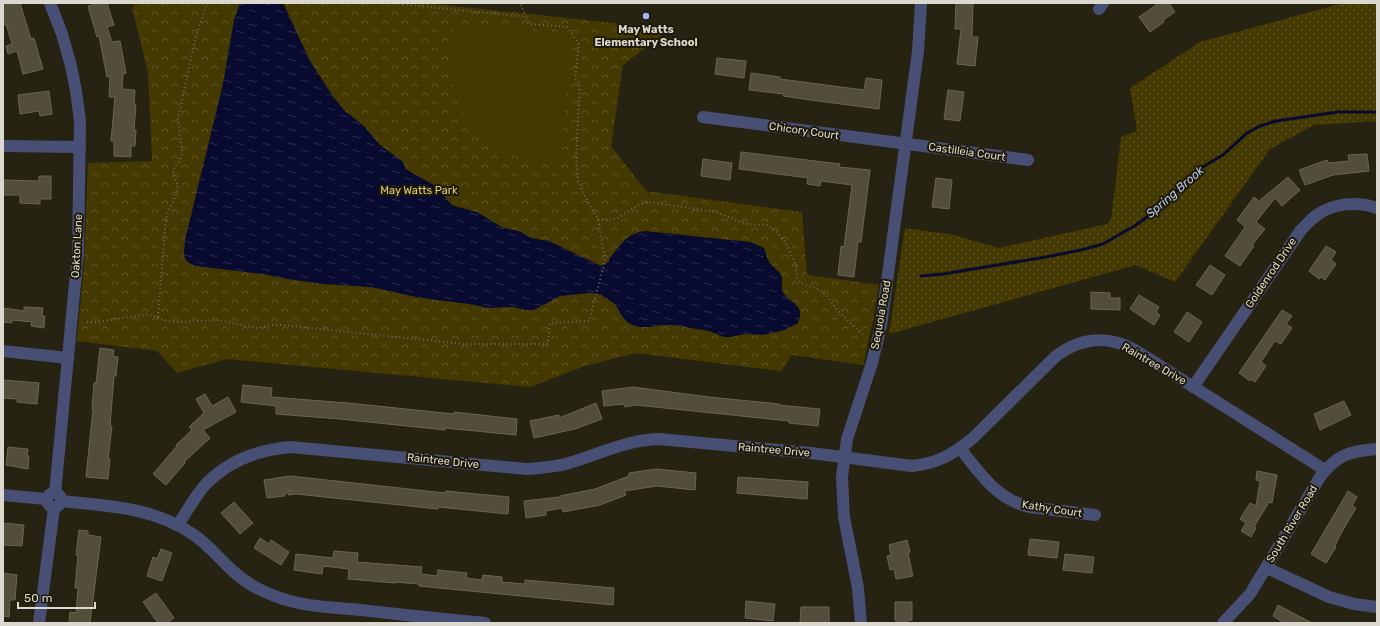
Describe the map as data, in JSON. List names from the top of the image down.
{
  "streets": {
    "street": [
      "Chicory Court",
      "Castilleia Court",
      "Oakton Lane",
      "Goldenrod Drive",
      "Sequoia Road",
      "Raintree Drive",
      "Kathy Court",
      "South River Road"
    ]
  },
  "crossings": [
    ["Chicory Court", "Castilleia Court"],
    ["Chicory Court", "Sequoia Road"],
    ["Castilleia Court", "Sequoia Road"],
    ["Goldenrod Drive", "Raintree Drive"],
    ["Sequoia Road", "Raintree Drive"],
    ["Raintree Drive", "Kathy Court"],
    ["Raintree Drive", "South River Road"]
  ],
  "water": ["Spring Brook"],
  "parks": ["May Watts Park"],
  "places": ["May Watts Elementary School"],
  "scale_bar": "50 m"
}
